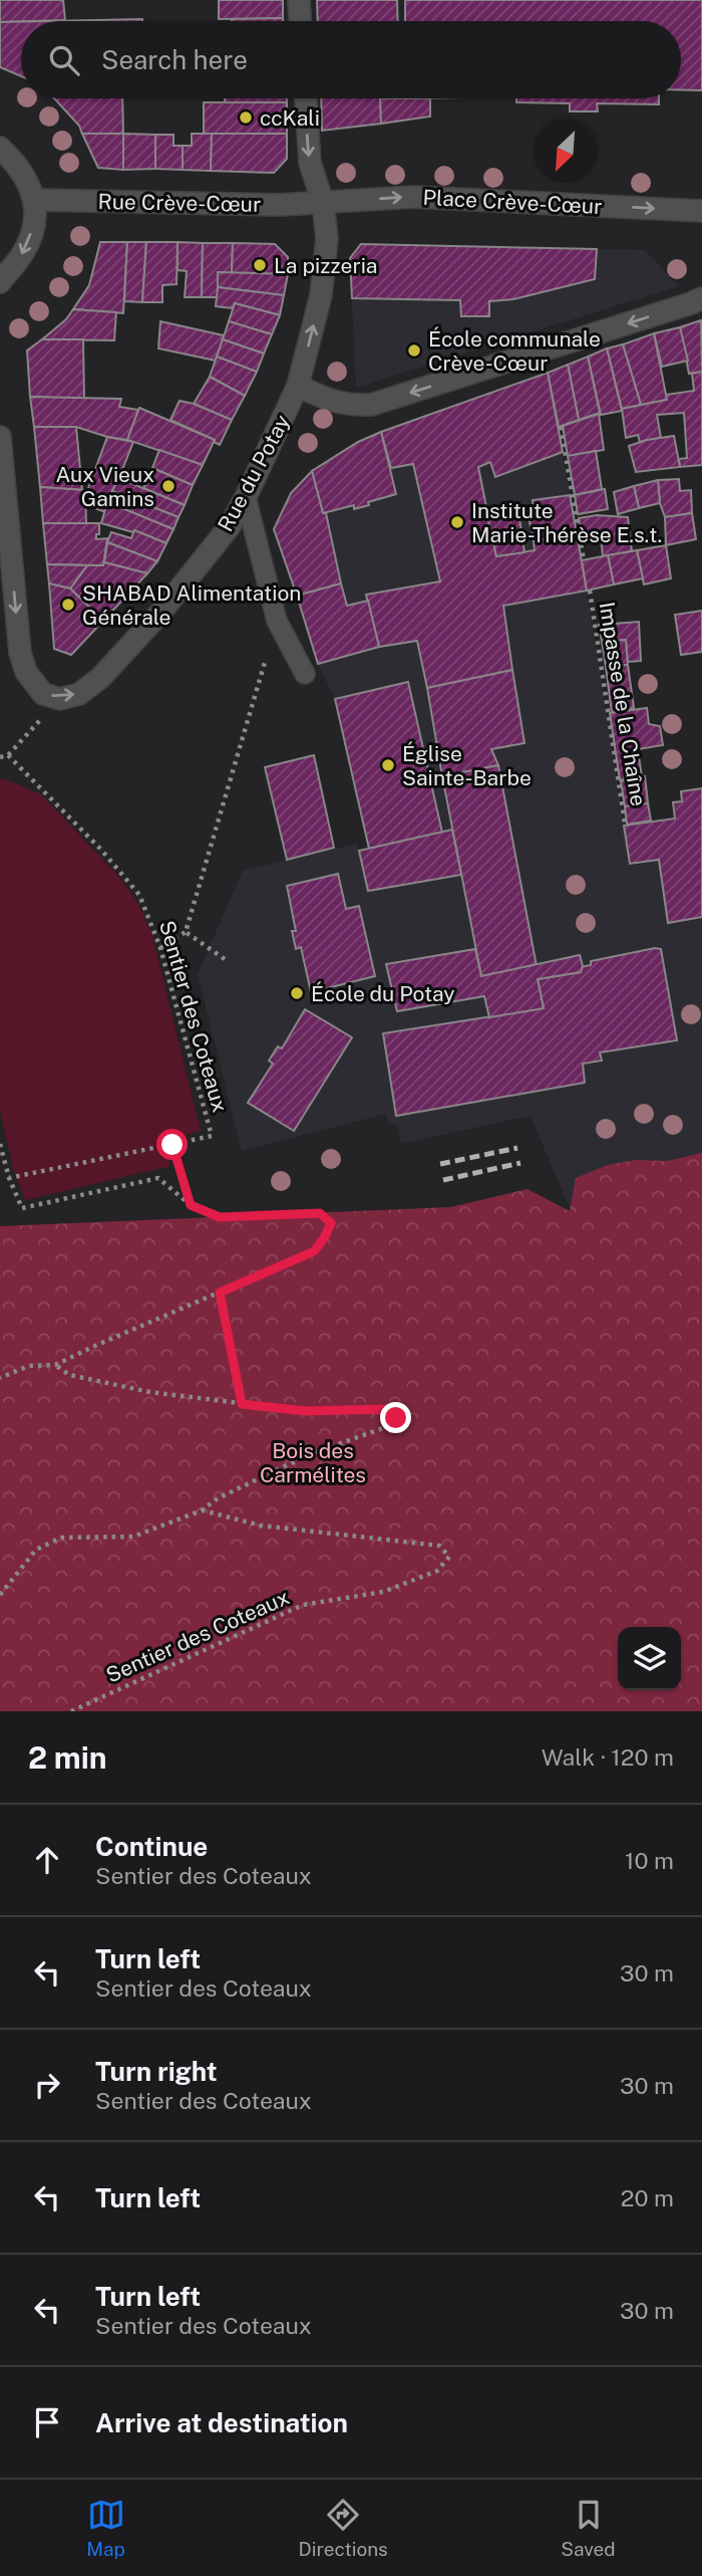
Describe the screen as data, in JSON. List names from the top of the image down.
{
  "streets": {
    "street": ["Place Crève-Cœur", "Rue Crève-Cœur", "Rue du Potay"],
    "path": ["Impasse de la Chaîne", "Sentier des Coteaux"]
  },
  "crossings": [
    ["Place Crève-Cœur", "Rue Crève-Cœur"],
    ["Place Crève-Cœur", "Rue du Potay"],
    ["Rue Crève-Cœur", "Rue du Potay"]
  ],
  "parks": ["Bois des Carmélites"],
  "places": [
    "ccKali",
    "La pizzeria",
    "École communale Crève-Cœur",
    "Aux Vieux Gamins",
    "Institute Marie-Thérèse E.s.t.",
    "SHABAD Alimentation Générale",
    "Église Sainte-Barbe",
    "École du Potay"
  ],
  "north": "bottom left",
  "page": {
    "search": "Search here",
    "heading": ["2 min", "Walk · 120 m"],
    "list": [
      ["Continue", "Sentier des Coteaux", "10 m"],
      ["Turn left", "Sentier des Coteaux", "30 m"],
      ["Turn right", "Sentier des Coteaux", "30 m"],
      ["Turn left", "20 m"],
      ["Turn left", "Sentier des Coteaux", "30 m"],
      "Arrive at destination"
    ],
    "nav": ["Map", "Directions", "Saved"]
  }
}
